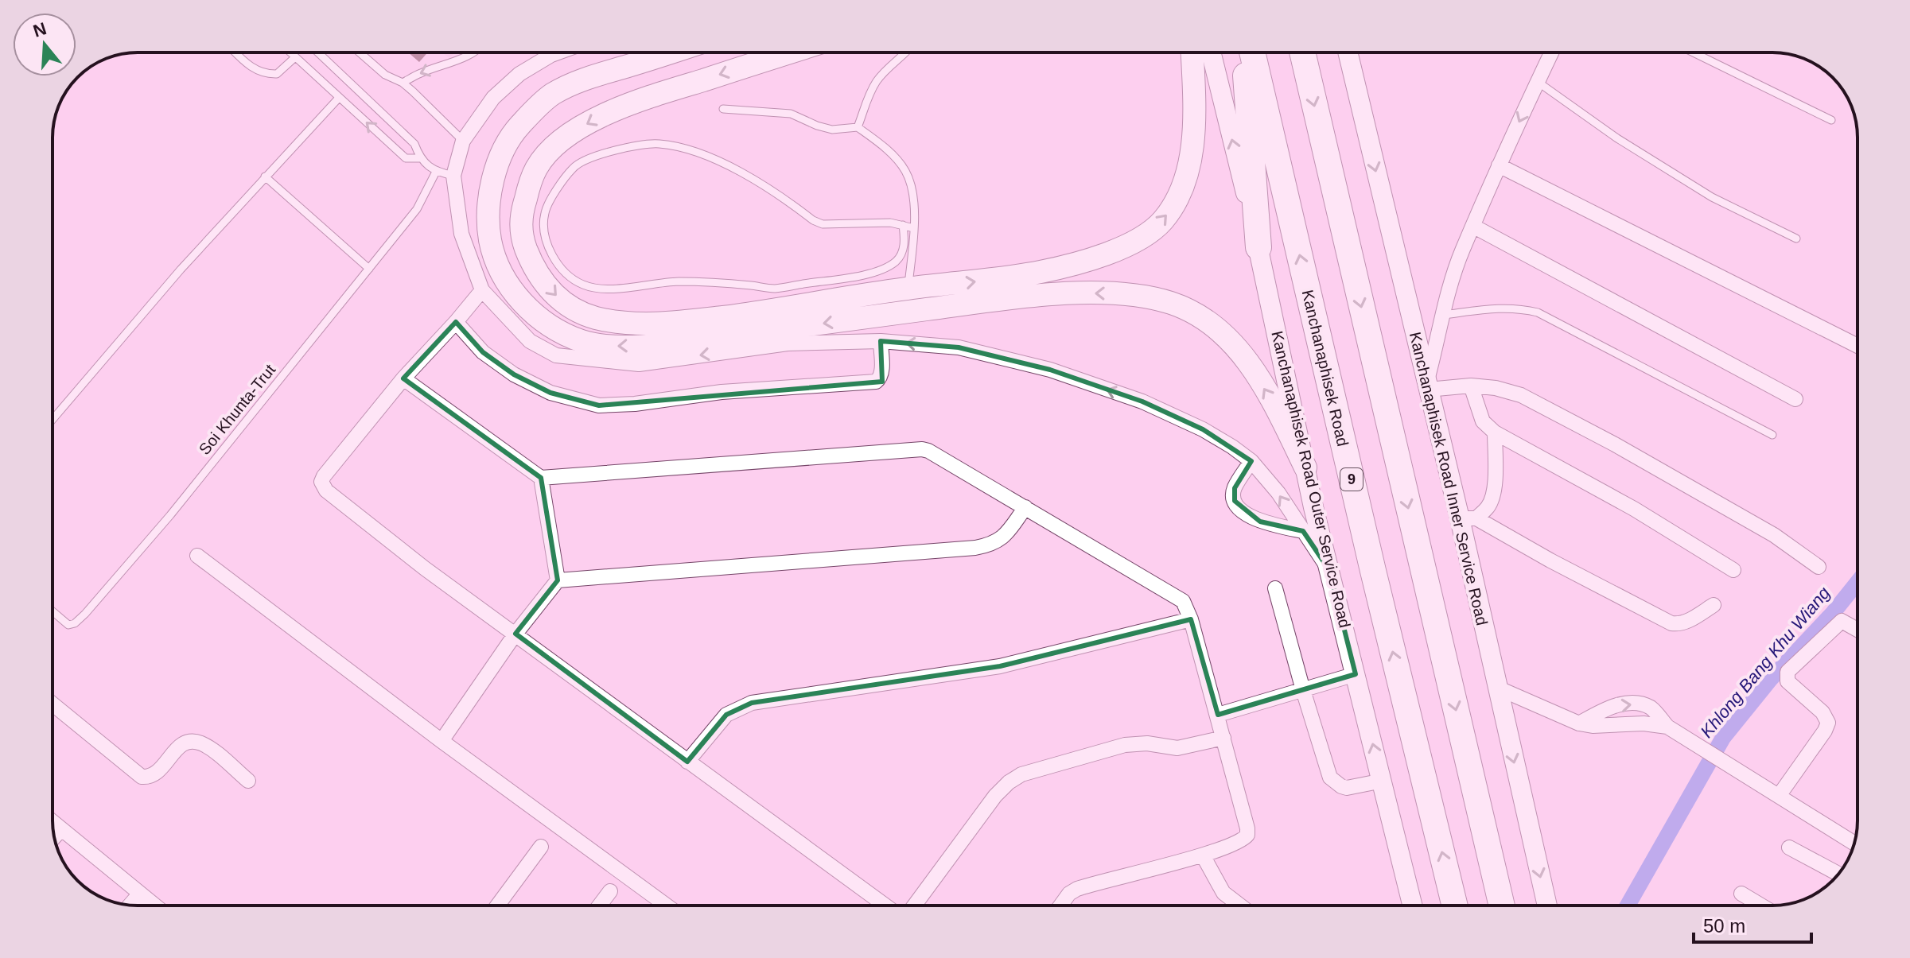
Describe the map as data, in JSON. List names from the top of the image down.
{
  "streets": {
    "highway": ["Kanchanaphisek Road", "9"],
    "main road": ["Kanchanaphisek Road Inner Service Road", "Kanchanaphisek Road Outer Service Road"],
    "lane": ["Soi Khunta-Trut"]
  },
  "one_way": ["Kanchanaphisek Road Inner Service Road", "Kanchanaphisek Road Outer Service Road"],
  "water": ["Khlong Bang Khu Wiang"],
  "scale_bar": "50 m",
  "north": "top"
}
